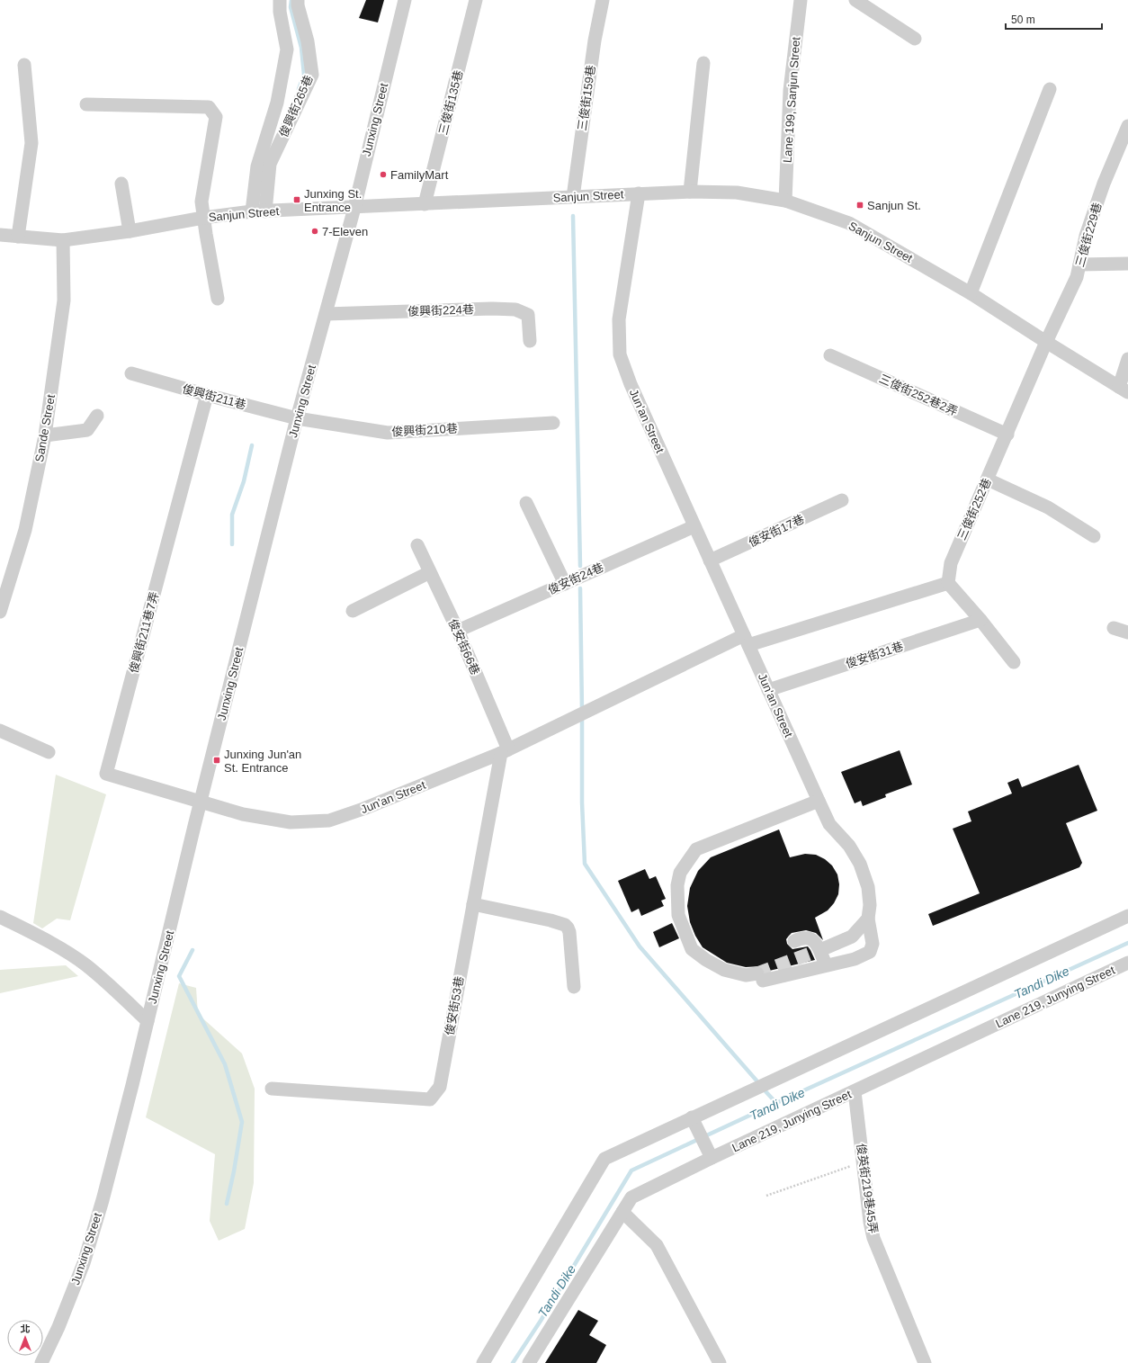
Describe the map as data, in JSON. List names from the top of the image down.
{
  "streets": {
    "street": [
      "三俊街159巷",
      "Lane 199, Sanjun Street",
      "三俊街135巷",
      "俊興街265巷",
      "Junxing Street",
      "Sanjun Street",
      "三俊街229巷",
      "俊興街224巷",
      "三俊街252巷2弄",
      "俊興街211巷",
      "Jun'an Street",
      "Sande Street",
      "俊興街210巷",
      "三俊街252巷",
      "俊安街17巷",
      "俊安街24巷",
      "俊興街211巷7弄",
      "俊安街66巷",
      "俊安街31巷",
      "Lane 219, Junying Street",
      "俊安街53巷",
      "俊英街219巷45弄"
    ]
  },
  "crossings": [
    ["三俊街159巷", "Sanjun Street"],
    ["Lane 199, Sanjun Street", "Sanjun Street"],
    ["三俊街135巷", "Sanjun Street"],
    ["俊興街265巷", "Sanjun Street"],
    ["Junxing Street", "Sanjun Street"],
    ["Junxing Street", "俊興街224巷"],
    ["Junxing Street", "俊興街211巷"],
    ["Junxing Street", "Jun'an Street"],
    ["Junxing Street", "俊興街210巷"],
    ["Junxing Street", "俊興街211巷7弄"],
    ["Sanjun Street", "三俊街229巷"],
    ["Sanjun Street", "Jun'an Street"],
    ["Sanjun Street", "Sande Street"],
    ["Sanjun Street", "三俊街252巷"],
    ["三俊街229巷", "三俊街252巷"],
    ["三俊街252巷2弄", "三俊街252巷"],
    ["俊興街211巷", "俊興街210巷"],
    ["俊興街211巷", "俊興街211巷7弄"],
    ["Jun'an Street", "俊安街17巷"],
    ["Jun'an Street", "俊安街24巷"],
    ["Jun'an Street", "俊興街211巷7弄"],
    ["Jun'an Street", "俊安街66巷"],
    ["Jun'an Street", "俊安街31巷"],
    ["Jun'an Street", "俊安街53巷"],
    ["俊安街24巷", "俊安街66巷"],
    ["俊安街66巷", "俊安街53巷"],
    ["Lane 219, Junying Street", "俊英街219巷45弄"]
  ],
  "water": ["Tandi Dike"],
  "places": {
    "other": ["FamilyMart", "7-Eleven"],
    "transit": ["Junxing St. Entrance", "Sanjun St.", "Junxing Jun'an St. Entrance"]
  },
  "scale_bar": "50 m",
  "north": "top"
}
